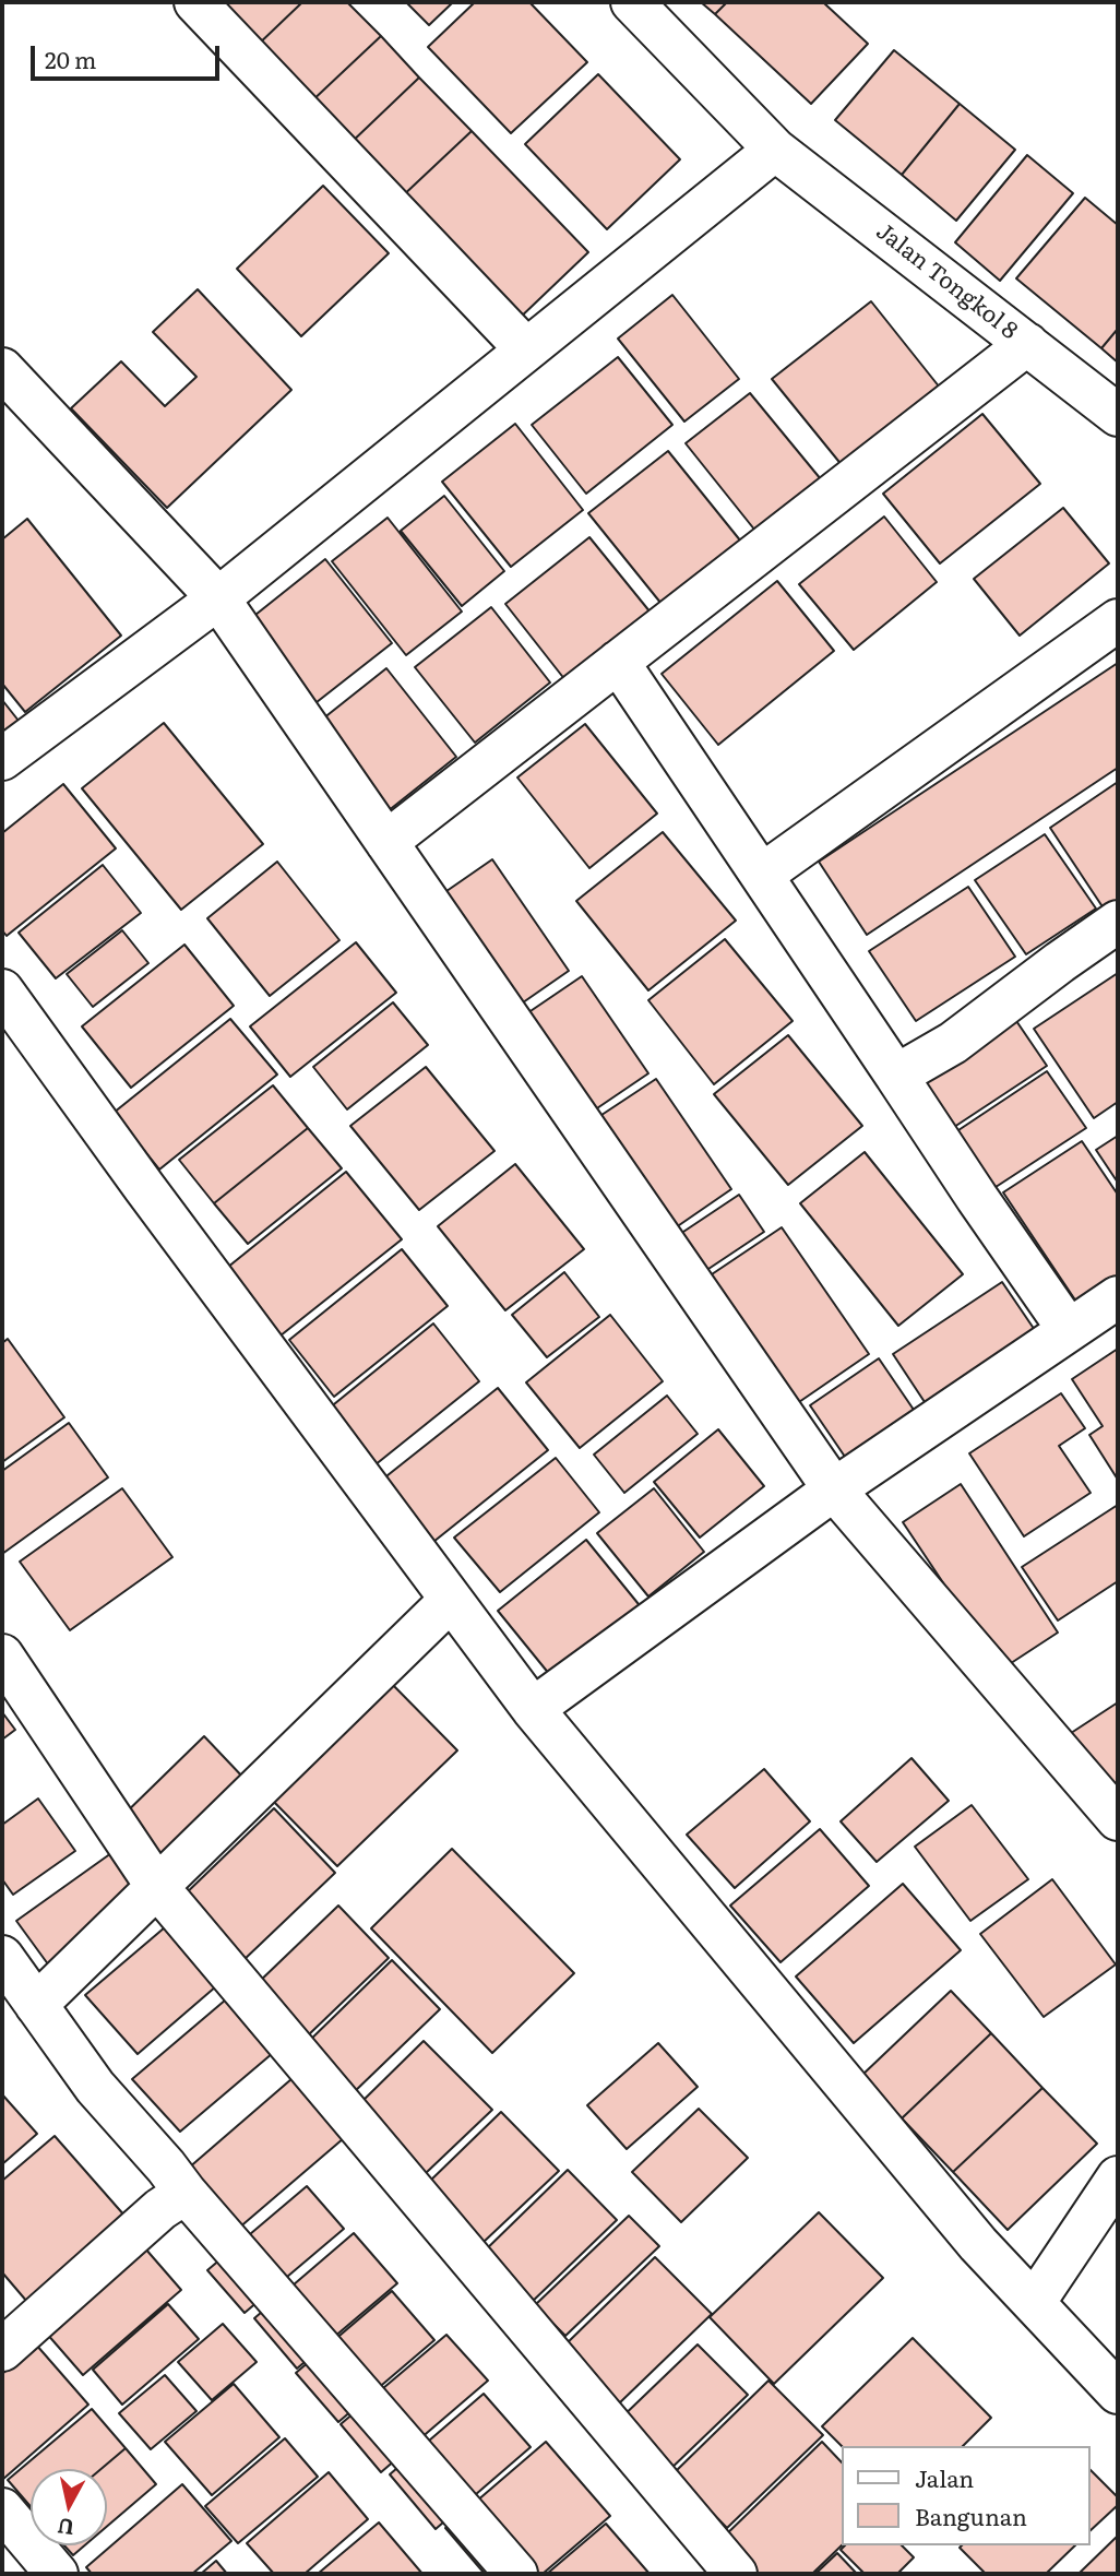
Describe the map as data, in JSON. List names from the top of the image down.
{
  "streets": {
    "street": ["Jalan Tongkol 8"]
  },
  "legend": ["Jalan", "Bangunan"],
  "scale_bar": "20 m",
  "north": "bottom"
}
